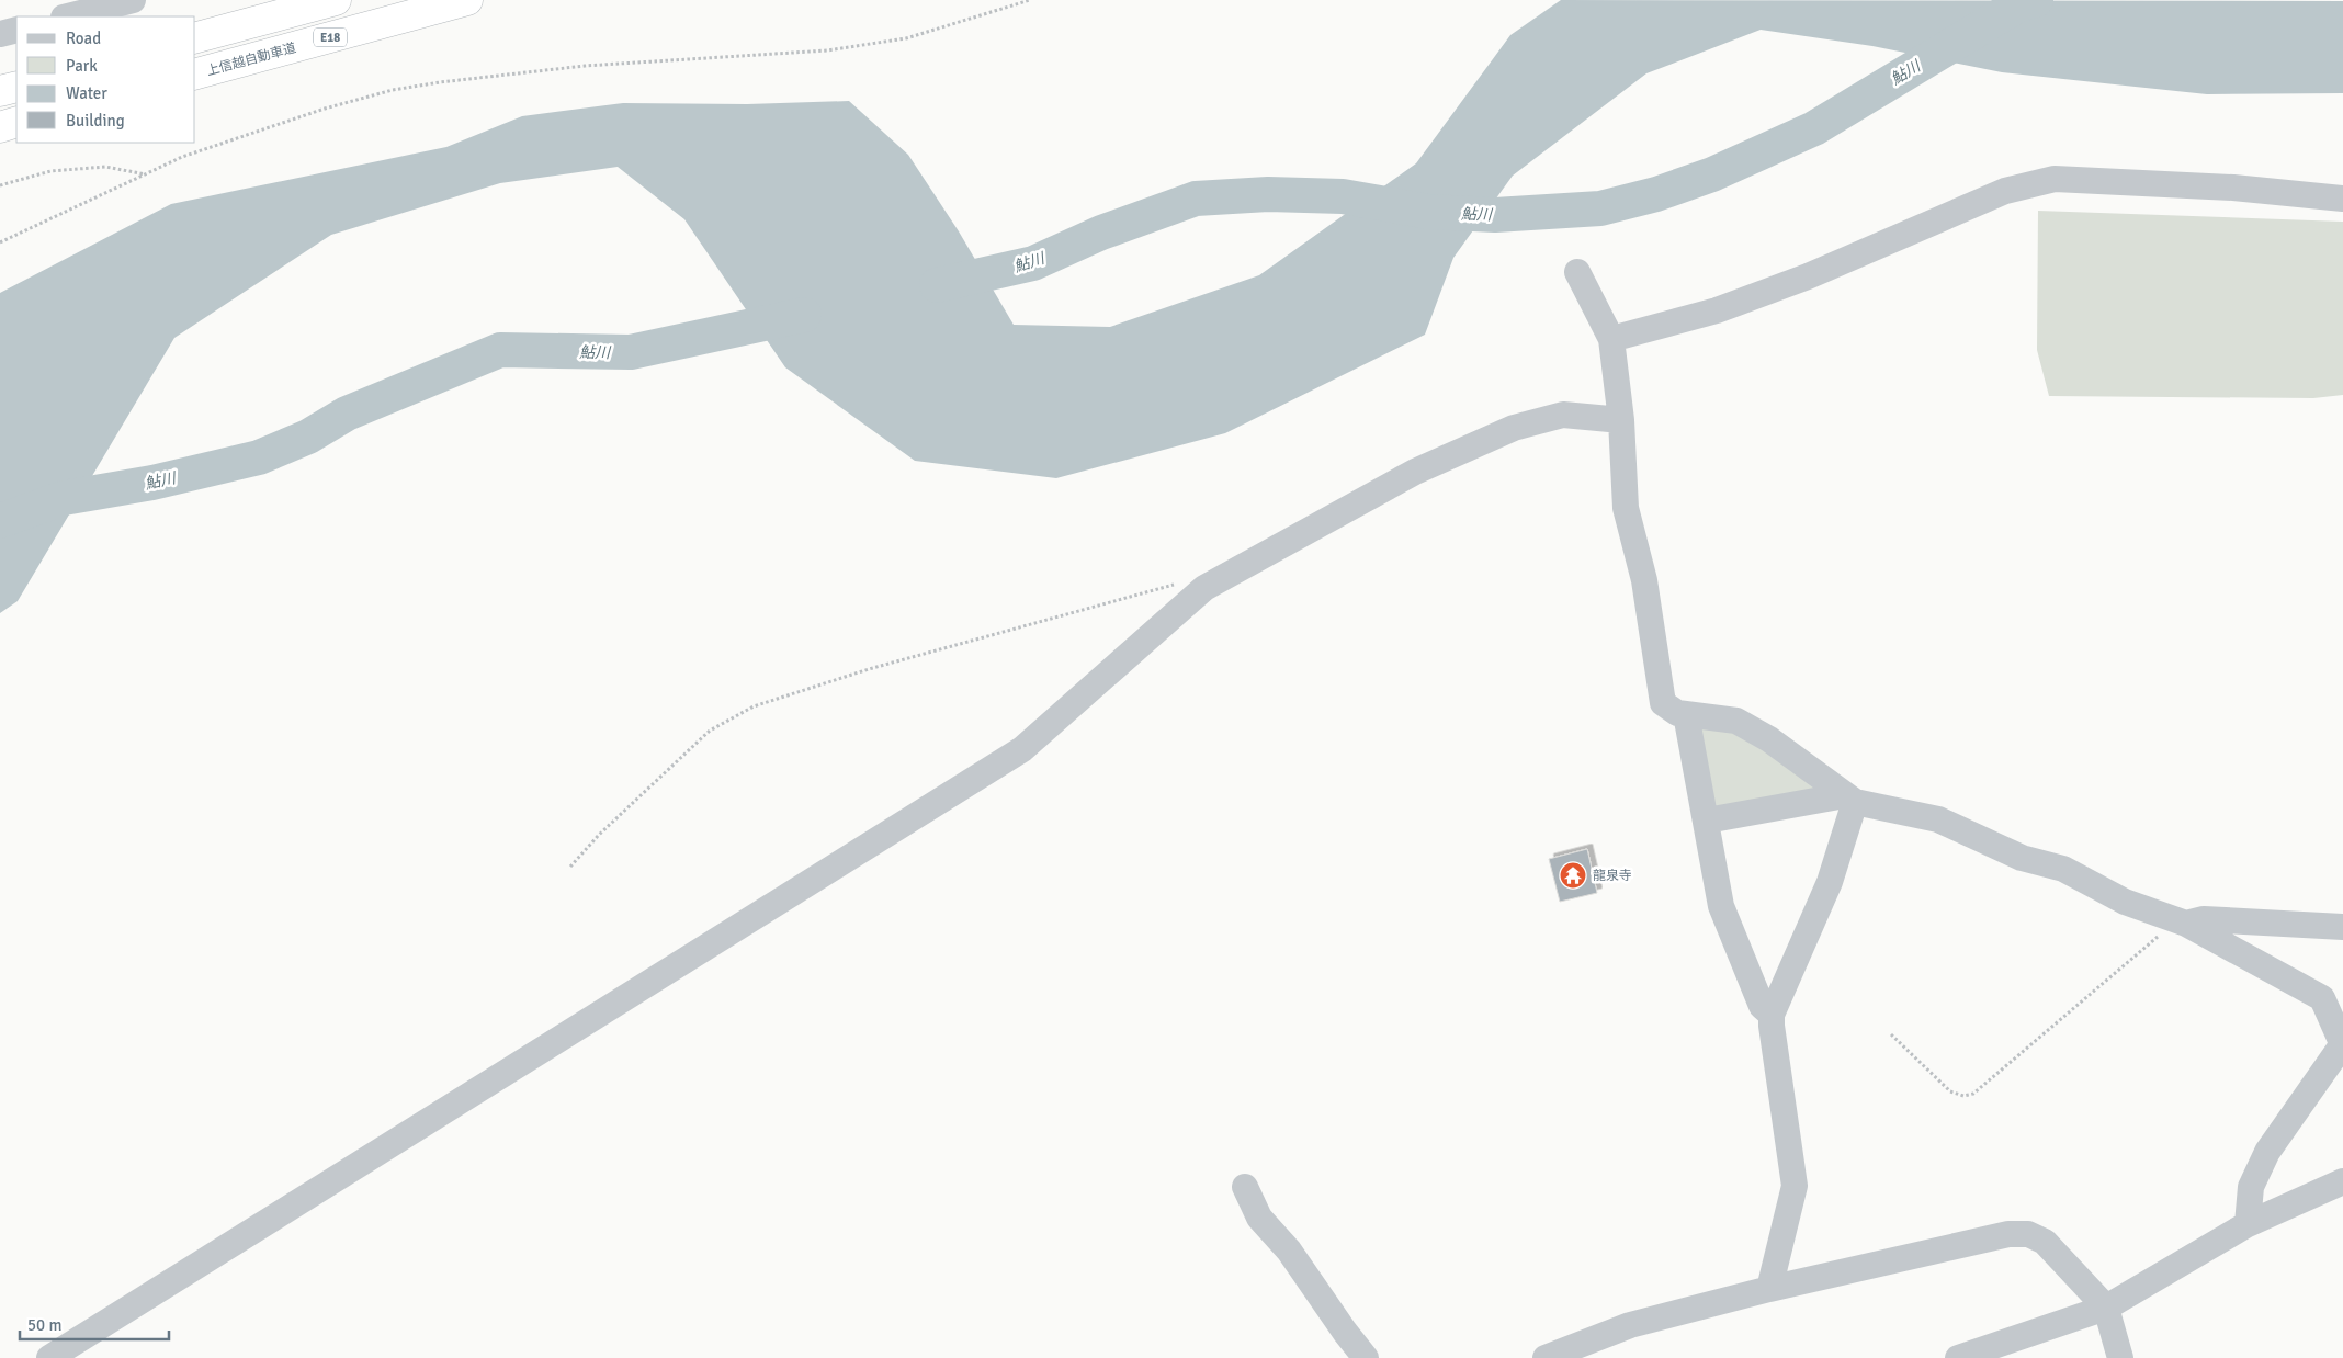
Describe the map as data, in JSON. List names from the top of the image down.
{
  "streets": {
    "highway": ["E18", "上信越自動車道"]
  },
  "water": ["鮎川"],
  "places": {
    "temple": ["龍泉寺"]
  },
  "legend": [
    "Road",
    "Park",
    "Water",
    "Building"
  ],
  "scale_bar": "50 m"
}
